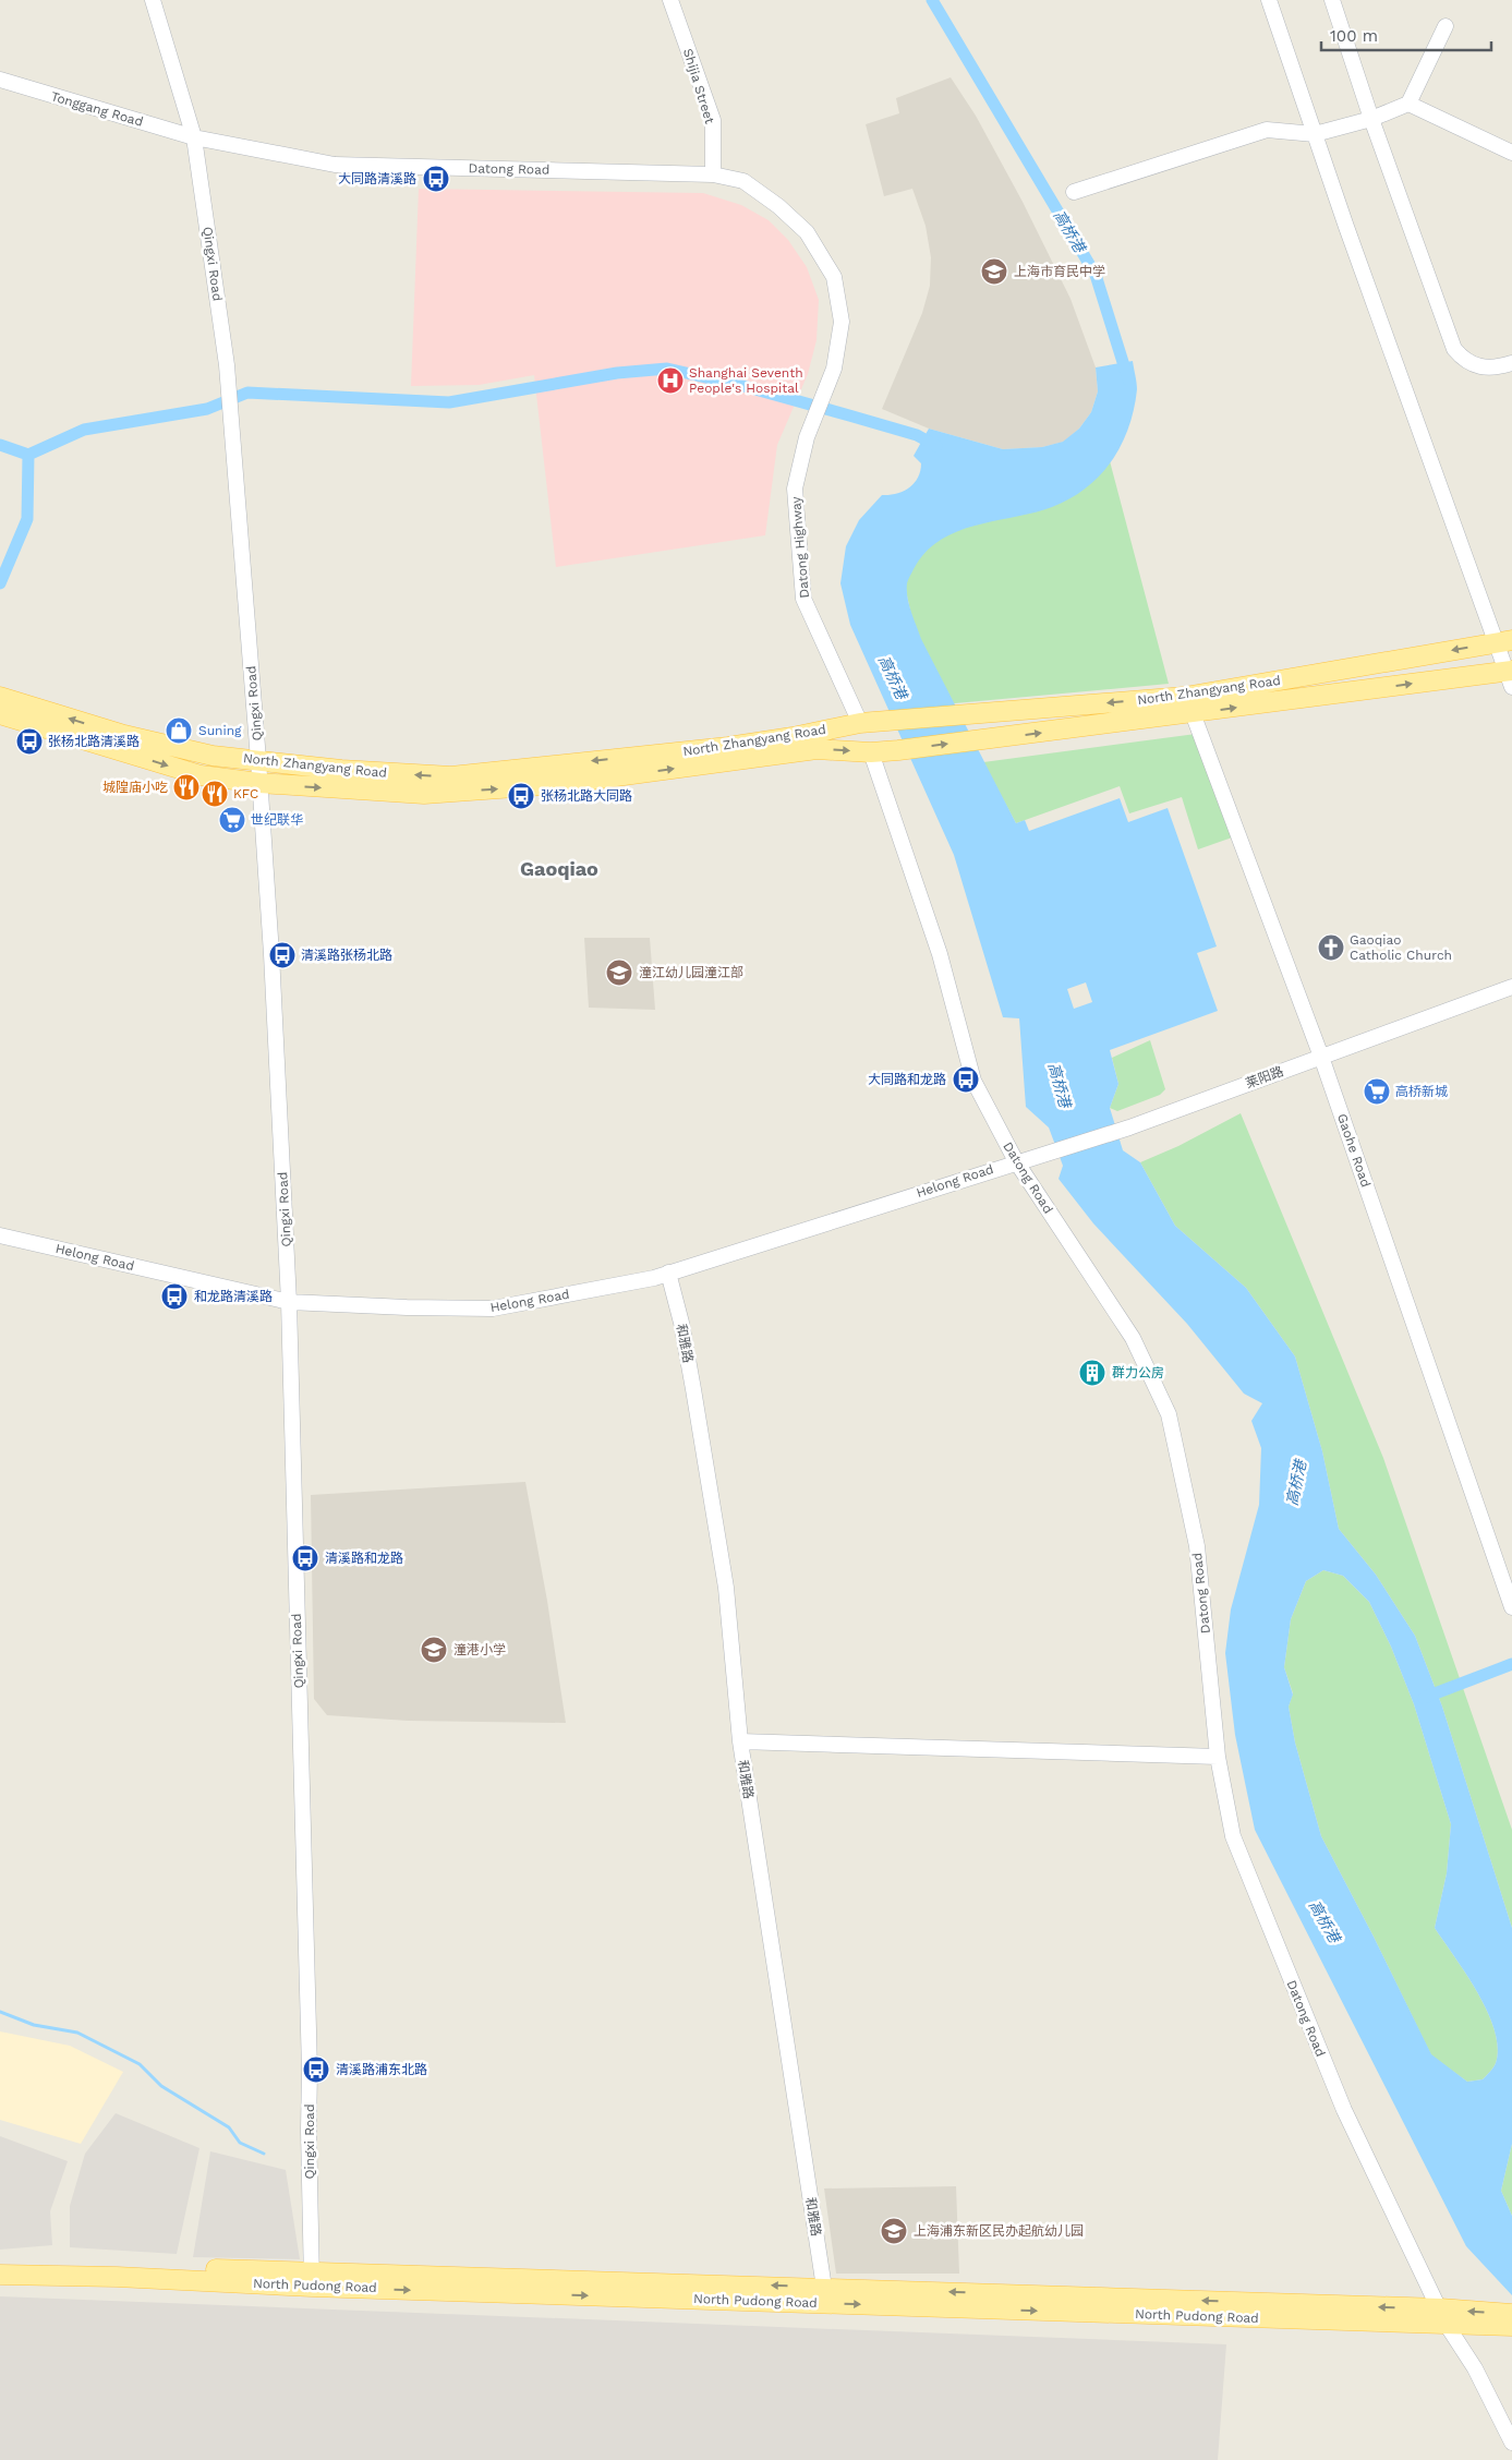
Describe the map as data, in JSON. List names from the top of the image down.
{
  "streets": {
    "main road": ["Datong Highway", "North Zhangyang Road", "North Pudong Road"],
    "street": [
      "Shijia Street",
      "Tonggang Road",
      "Datong Road",
      "Qingxi Road",
      "莱阳路",
      "Gaohe Road",
      "Helong Road",
      "和雅路"
    ]
  },
  "crossings": [
    ["Shijia Street", "Datong Road"],
    ["Tonggang Road", "Datong Road"],
    ["Tonggang Road", "Qingxi Road"],
    ["Datong Road", "Qingxi Road"],
    ["Datong Road", "Datong Highway"],
    ["Datong Road", "North Zhangyang Road"],
    ["Datong Road", "莱阳路"],
    ["Datong Road", "Helong Road"],
    ["Datong Road", "North Pudong Road"],
    ["Qingxi Road", "North Zhangyang Road"],
    ["Qingxi Road", "Helong Road"],
    ["Qingxi Road", "North Pudong Road"],
    ["Datong Highway", "North Zhangyang Road"],
    ["North Zhangyang Road", "Gaohe Road"],
    ["莱阳路", "Gaohe Road"],
    ["莱阳路", "Helong Road"],
    ["Helong Road", "和雅路"],
    ["和雅路", "North Pudong Road"]
  ],
  "districts": ["Gaoqiao"],
  "water": ["高桥港"],
  "places": {
    "bus stop": [
      "大同路清溪路",
      "张杨北路清溪路",
      "张杨北路大同路",
      "清溪路张杨北路",
      "大同路和龙路",
      "和龙路清溪路",
      "清溪路和龙路",
      "清溪路浦东北路"
    ],
    "school or university": [
      "上海市育民中学",
      "潼江幼儿园潼江部",
      "潼港小学",
      "上海浦东新区民办起航幼儿园"
    ],
    "hospital": ["Shanghai Seventh People's Hospital"],
    "shop": ["Suning"],
    "restaurant": ["城隍庙小吃", "KFC"],
    "supermarket": ["世纪联华", "高桥新城"],
    "church": ["Gaoqiao Catholic Church"],
    "building": ["群力公房"]
  },
  "scale_bar": "100 m"
}
